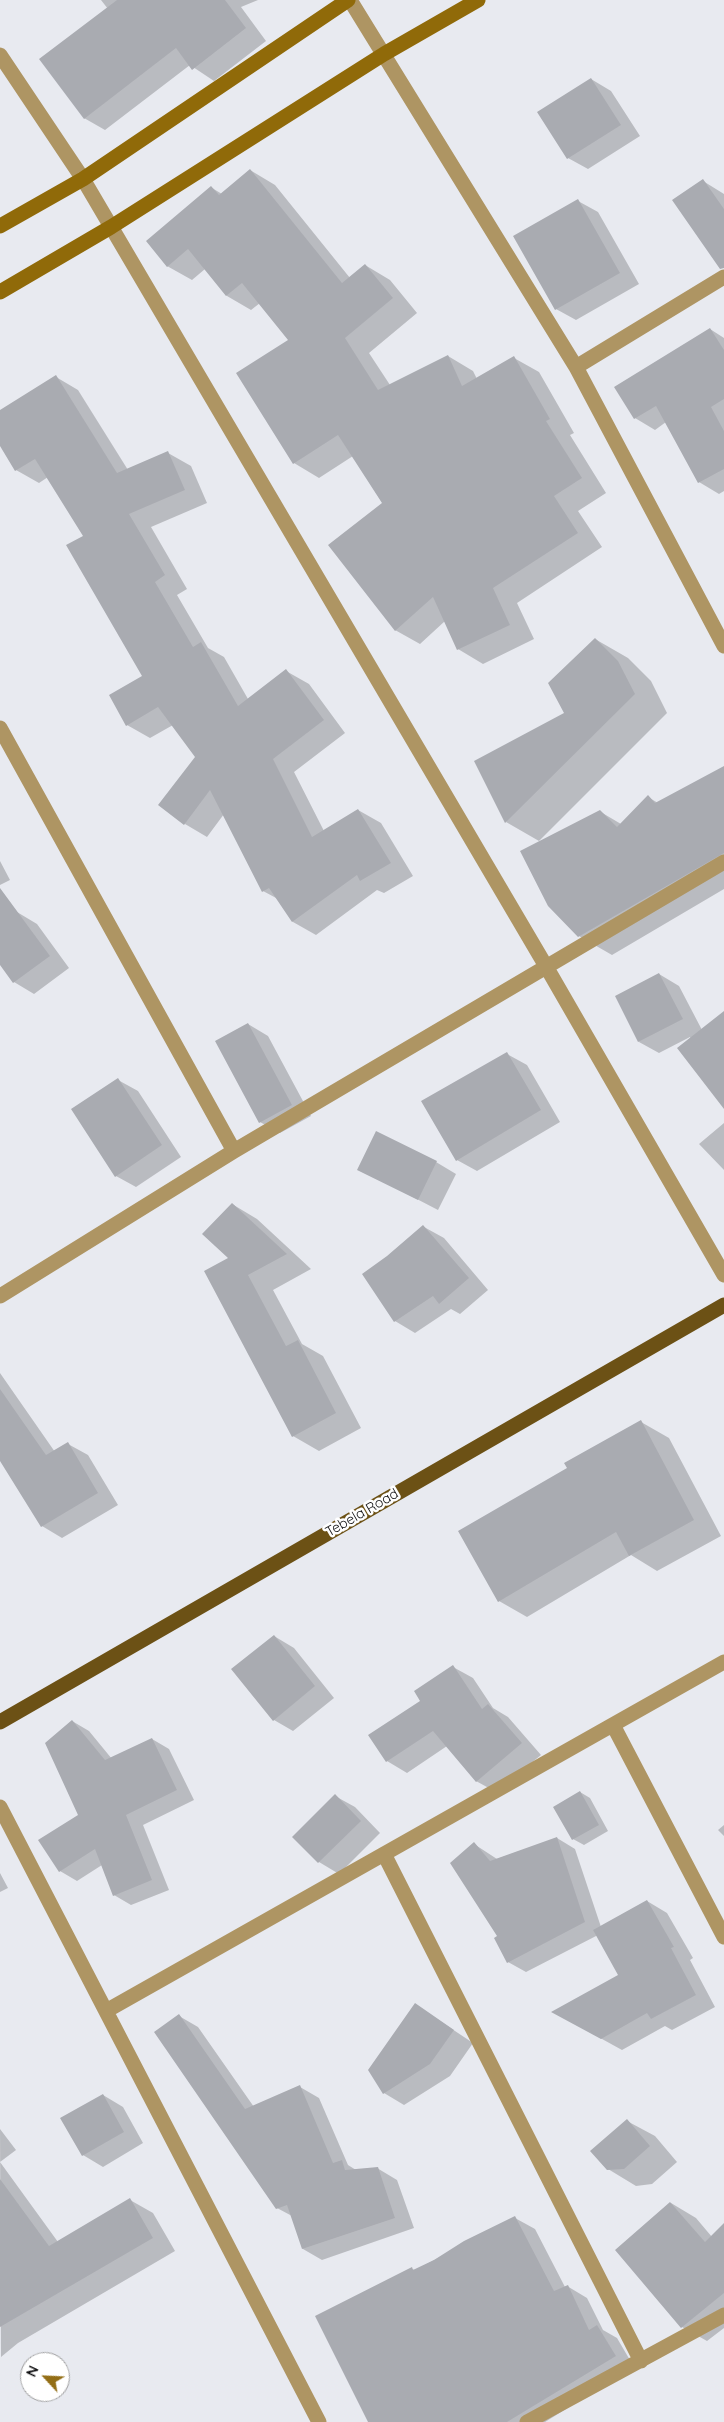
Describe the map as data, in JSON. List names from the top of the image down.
{
  "streets": {
    "main road": ["Tebela Road"]
  },
  "north": "top left"
}
